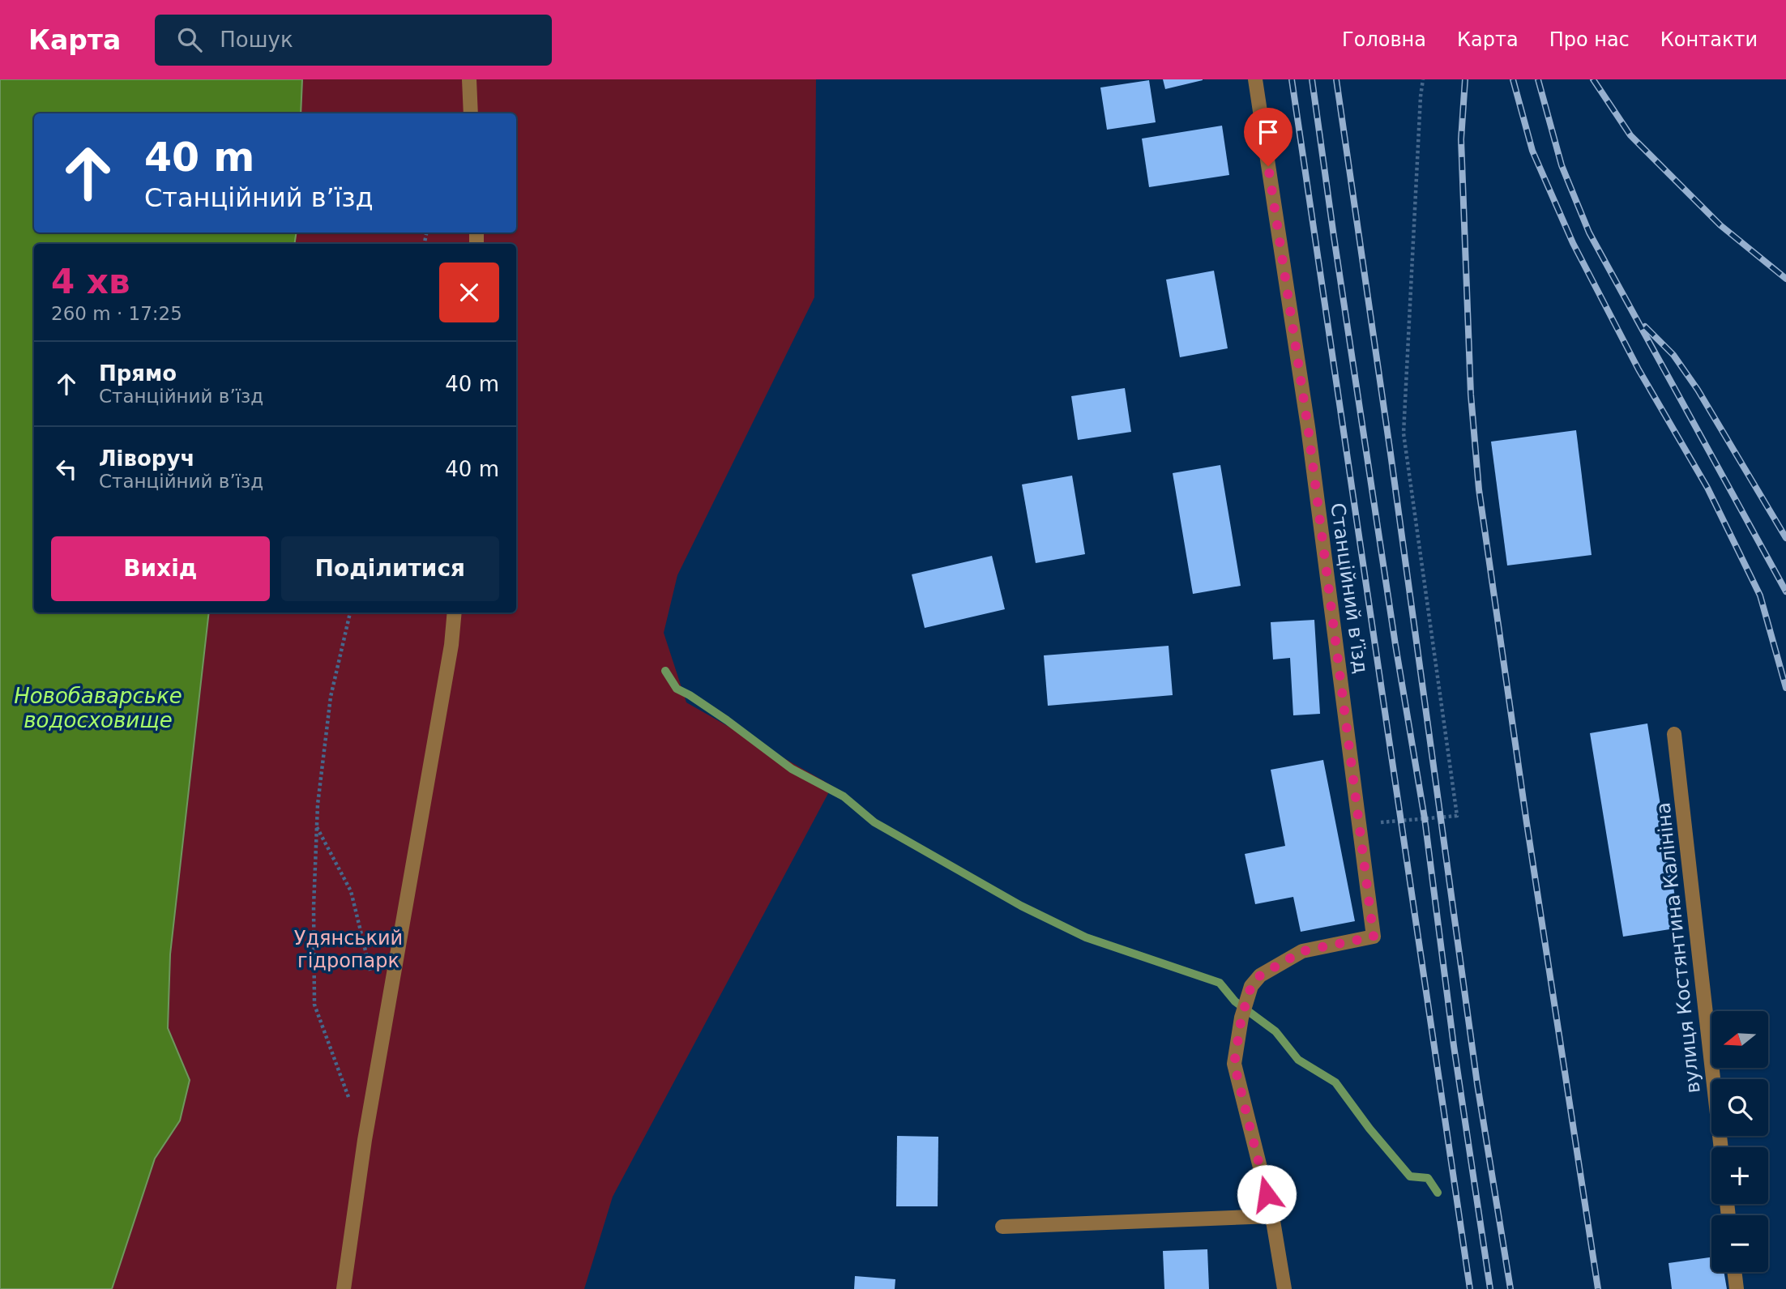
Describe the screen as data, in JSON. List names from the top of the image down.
{
  "streets": {
    "street": ["Станційний в’їзд", "вулиця Костянтина Калініна"]
  },
  "water": ["Новобаварське водосховище"],
  "parks": ["Удянський гідропарк"],
  "north": "left",
  "page": {
    "header": "Карта",
    "search": "Пошук",
    "nav": [
      "Головна",
      "Карта",
      "Про нас",
      "Контакти"
    ],
    "turn": ["40 m", "Станційний в’їзд"],
    "heading": ["4 хв", "260 m · 17:25"],
    "list": [
      {
        "name": "Прямо",
        "note": "Станційний в’їзд",
        "value": "40 m"
      },
      {
        "name": "Ліворуч",
        "note": "Станційний в’їзд",
        "value": "40 m"
      }
    ],
    "buttons": ["Вихід", "Поділитися"],
    "map_buttons": ["+", "−"]
  }
}
